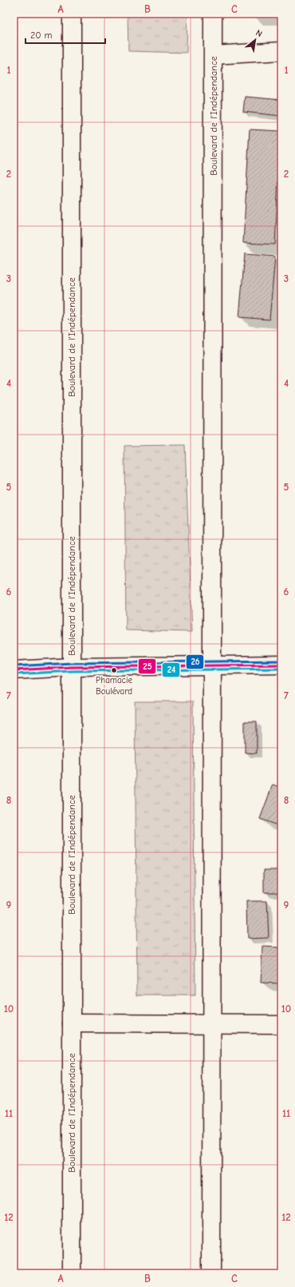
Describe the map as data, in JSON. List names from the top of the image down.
{
  "streets": {
    "main road": ["Boulevard de l'Indépendance"]
  },
  "places": ["Phamacie Boulévard"],
  "lines": ["transit line 26", "transit line 25", "transit line 24"],
  "scale_bar": "20 m",
  "north": "top right",
  "grid": {
    "columns": ["A", "B", "C"],
    "rows": [
      "1",
      "2",
      "3",
      "4",
      "5",
      "6",
      "7",
      "8",
      "9",
      "10",
      "11",
      "12"
    ]
  }
}
